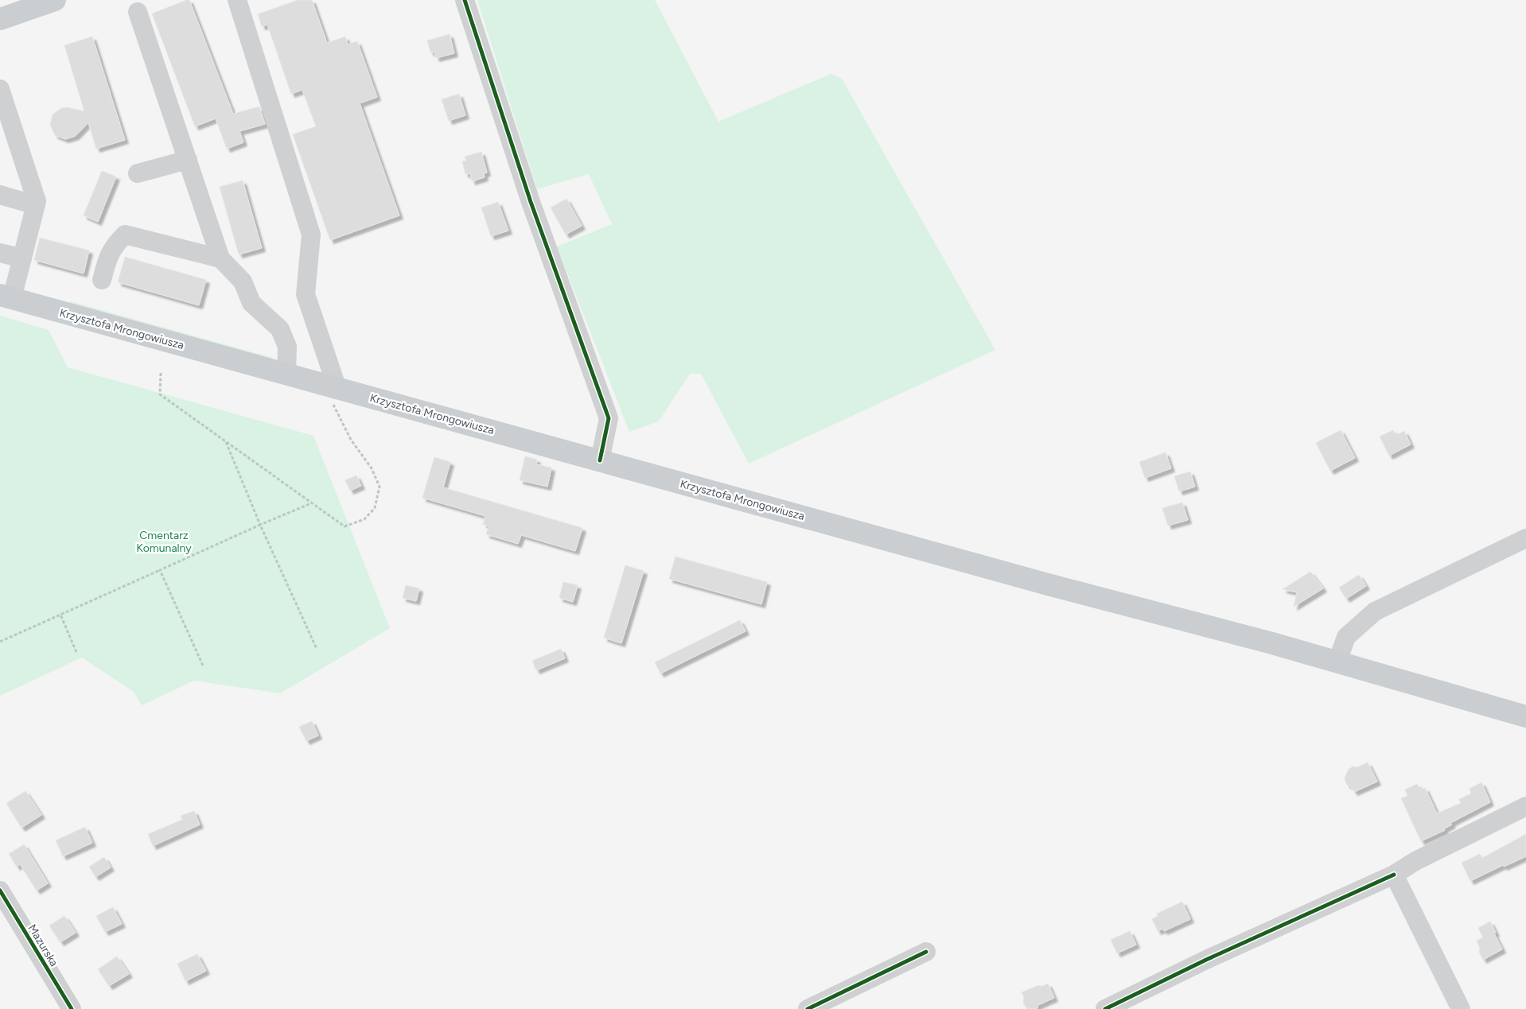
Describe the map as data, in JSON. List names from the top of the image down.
{
  "streets": {
    "main road": ["Krzysztofa Mrongowiusza"],
    "street": ["Mazurska"]
  },
  "parks": ["Cmentarz Komunalny"]
}
